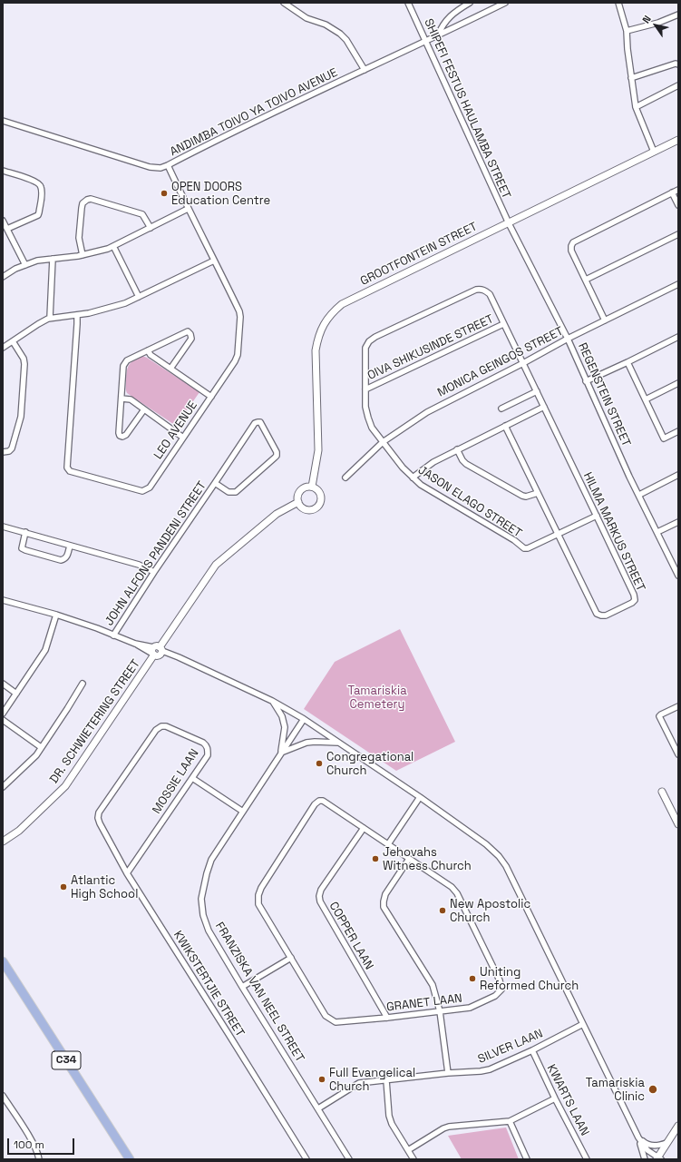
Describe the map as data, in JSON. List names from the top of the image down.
{
  "streets": {
    "main road": ["C34"],
    "street": [
      "SHIPEFI FESTUS HAULAMBA STREET",
      "ANDIMBA TOIVO YA TOIVO AVENUE",
      "GROOTFONTEIN STREET",
      "OIVA SHIKUSINDE STREET",
      "MONICA GEINGOS STREET",
      "REGENSTEIN STREET",
      "LEO AVENUE",
      "JASON ELAGO STREET",
      "HILMA MARKUS STREET",
      "JOHN ALFONS PANDENI STREET",
      "DR. SCHWIETERING STREET",
      "MOSSIE LAAN",
      "COPPER LAAN",
      "KWIKSTERTJIE STREET",
      "FRANZISKA VAN NEEL STREET",
      "GRANET LAAN",
      "SILVER LAAN",
      "KWARTS LAAN"
    ]
  },
  "crossings": [
    ["SHIPEFI FESTUS HAULAMBA STREET", "ANDIMBA TOIVO YA TOIVO AVENUE"],
    ["SHIPEFI FESTUS HAULAMBA STREET", "GROOTFONTEIN STREET"],
    ["SHIPEFI FESTUS HAULAMBA STREET", "REGENSTEIN STREET"],
    ["ANDIMBA TOIVO YA TOIVO AVENUE", "LEO AVENUE"],
    ["GROOTFONTEIN STREET", "REGENSTEIN STREET"],
    ["OIVA SHIKUSINDE STREET", "JASON ELAGO STREET"],
    ["OIVA SHIKUSINDE STREET", "HILMA MARKUS STREET"],
    ["MONICA GEINGOS STREET", "REGENSTEIN STREET"],
    ["MONICA GEINGOS STREET", "JASON ELAGO STREET"],
    ["MONICA GEINGOS STREET", "HILMA MARKUS STREET"],
    ["JASON ELAGO STREET", "HILMA MARKUS STREET"],
    ["MOSSIE LAAN", "KWIKSTERTJIE STREET"],
    ["COPPER LAAN", "GRANET LAAN"],
    ["FRANZISKA VAN NEEL STREET", "SILVER LAAN"],
    ["SILVER LAAN", "KWARTS LAAN"]
  ],
  "parks": ["Tamariskia Cemetery"],
  "places": [
    "OPEN DOORS Education Centre",
    "Congregational Church",
    "Jehovahs Witness Church",
    "Atlantic High School",
    "New Apostolic Church",
    "Uniting Reformed Church",
    "Full Evangelical Church",
    "Tamariskia Clinic"
  ],
  "scale_bar": "100 m",
  "north": "top left"
}
